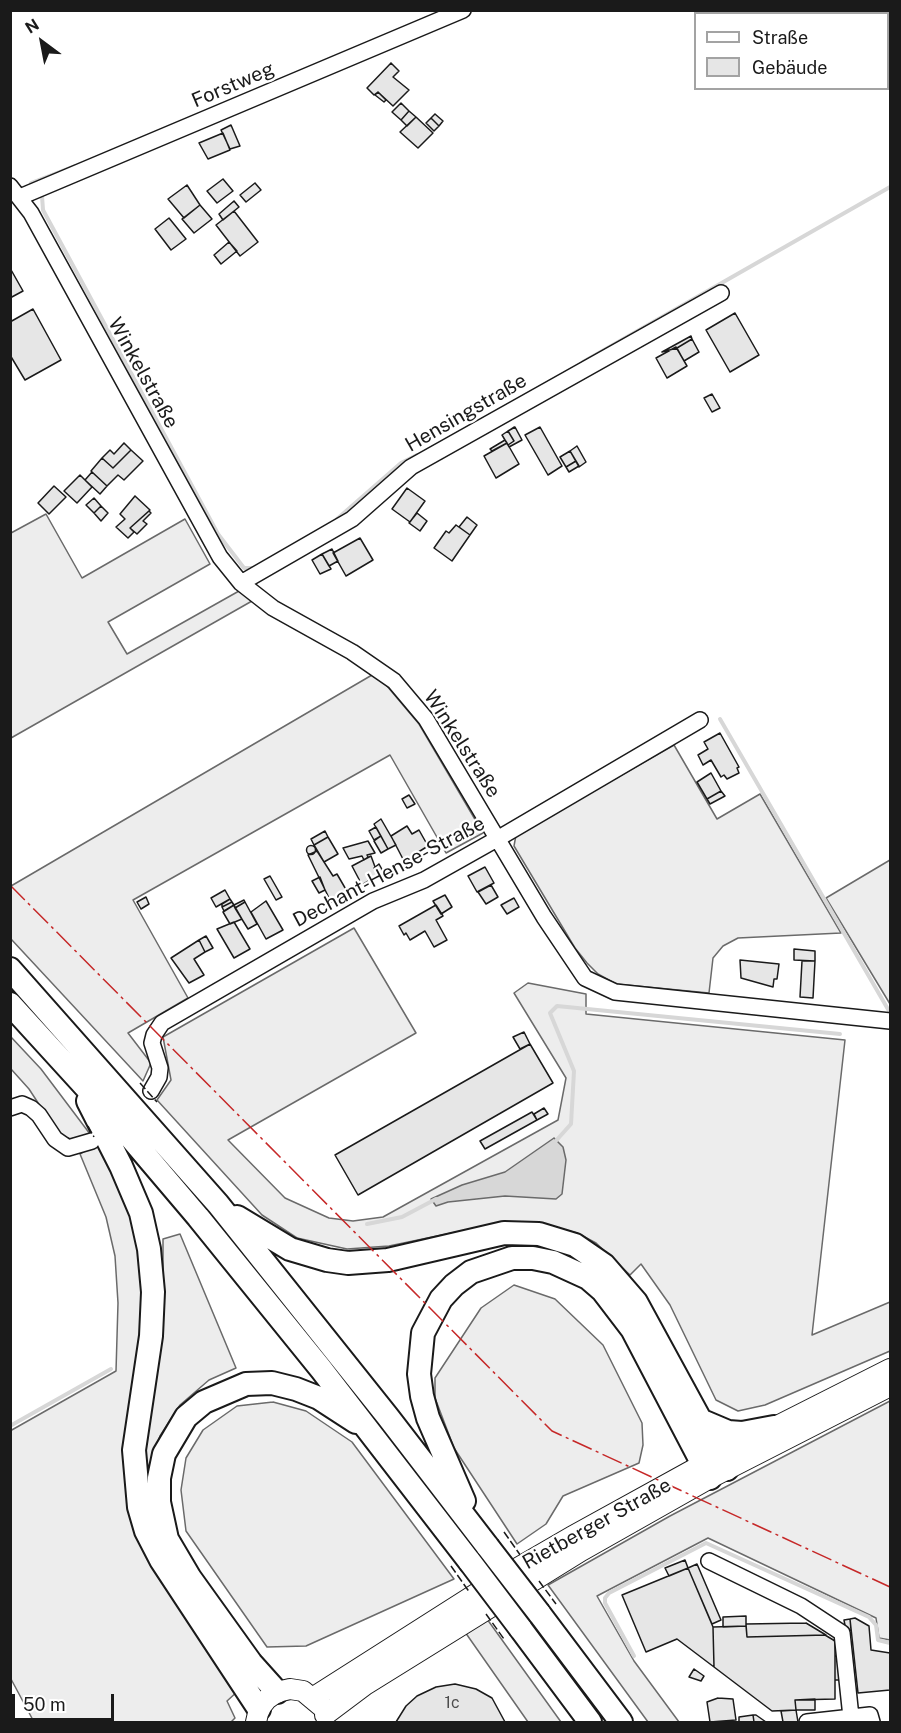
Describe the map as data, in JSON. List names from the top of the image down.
{
  "streets": {
    "main road": ["Rietberger Straße"],
    "street": [
      "Forstweg",
      "Winkelstraße",
      "Hensingstraße",
      "Dechant-Hense-Straße"
    ]
  },
  "crossings": [
    ["Forstweg", "Winkelstraße"],
    ["Winkelstraße", "Hensingstraße"],
    ["Winkelstraße", "Dechant-Hense-Straße"]
  ],
  "house_numbers": ["1c"],
  "legend": ["Straße", "Gebäude"],
  "scale_bar": "50 m",
  "north": "top left"
}
